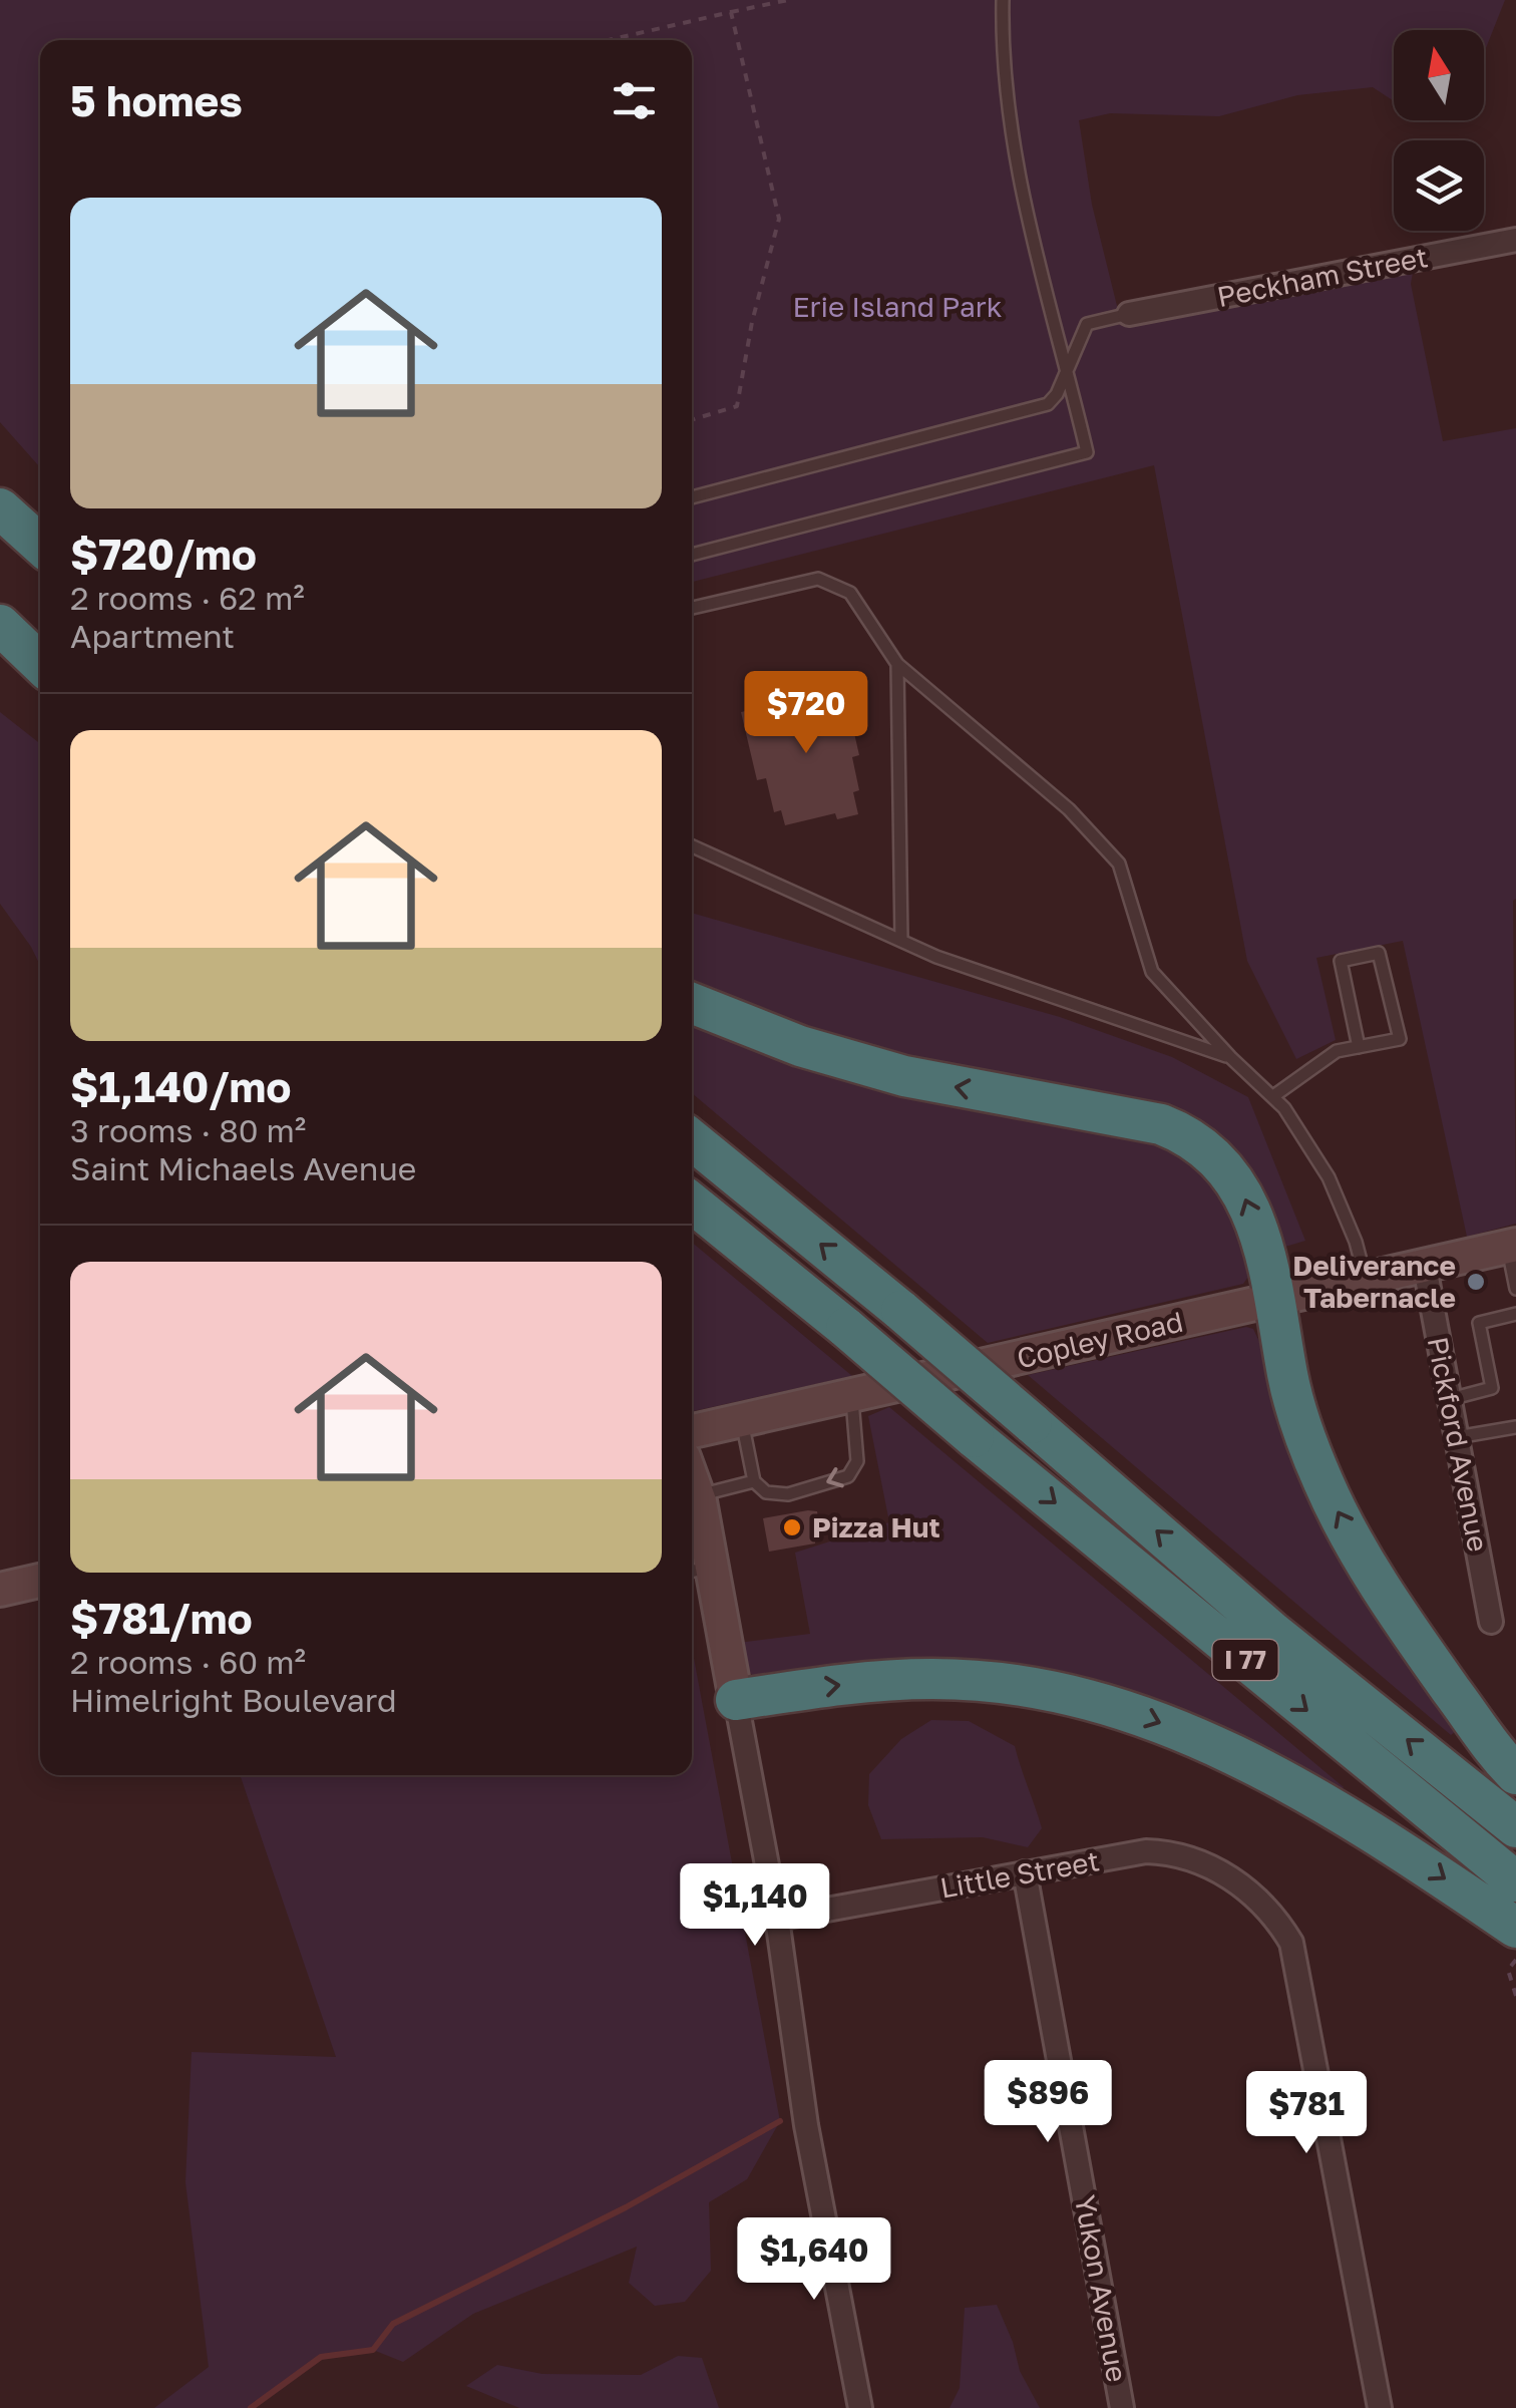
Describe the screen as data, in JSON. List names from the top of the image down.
{
  "streets": {
    "highway": ["I 77"],
    "main road": ["Copley Road"],
    "street": [
      "Peckham Street",
      "Pickford Avenue",
      "Little Street",
      "Yukon Avenue"
    ]
  },
  "crossings": [
    ["Copley Road", "Pickford Avenue"],
    ["Little Street", "Yukon Avenue"]
  ],
  "parks": ["Erie Island Park"],
  "places": ["Deliverance Tabernacle", "Pizza Hut"],
  "north": "top",
  "page": {
    "heading": "5 homes",
    "list": [
      {
        "name": "$720/mo",
        "note": "2 rooms · 62 m² · Apartment"
      },
      {
        "name": "$1,140/mo",
        "note": "3 rooms · 80 m² · Saint Michaels Avenue"
      },
      {
        "name": "$781/mo",
        "note": "2 rooms · 60 m² · Himelright Boulevard"
      }
    ],
    "price": [
      "$720",
      "$1,140",
      "$896",
      "$781",
      "$1,640"
    ]
  }
}
